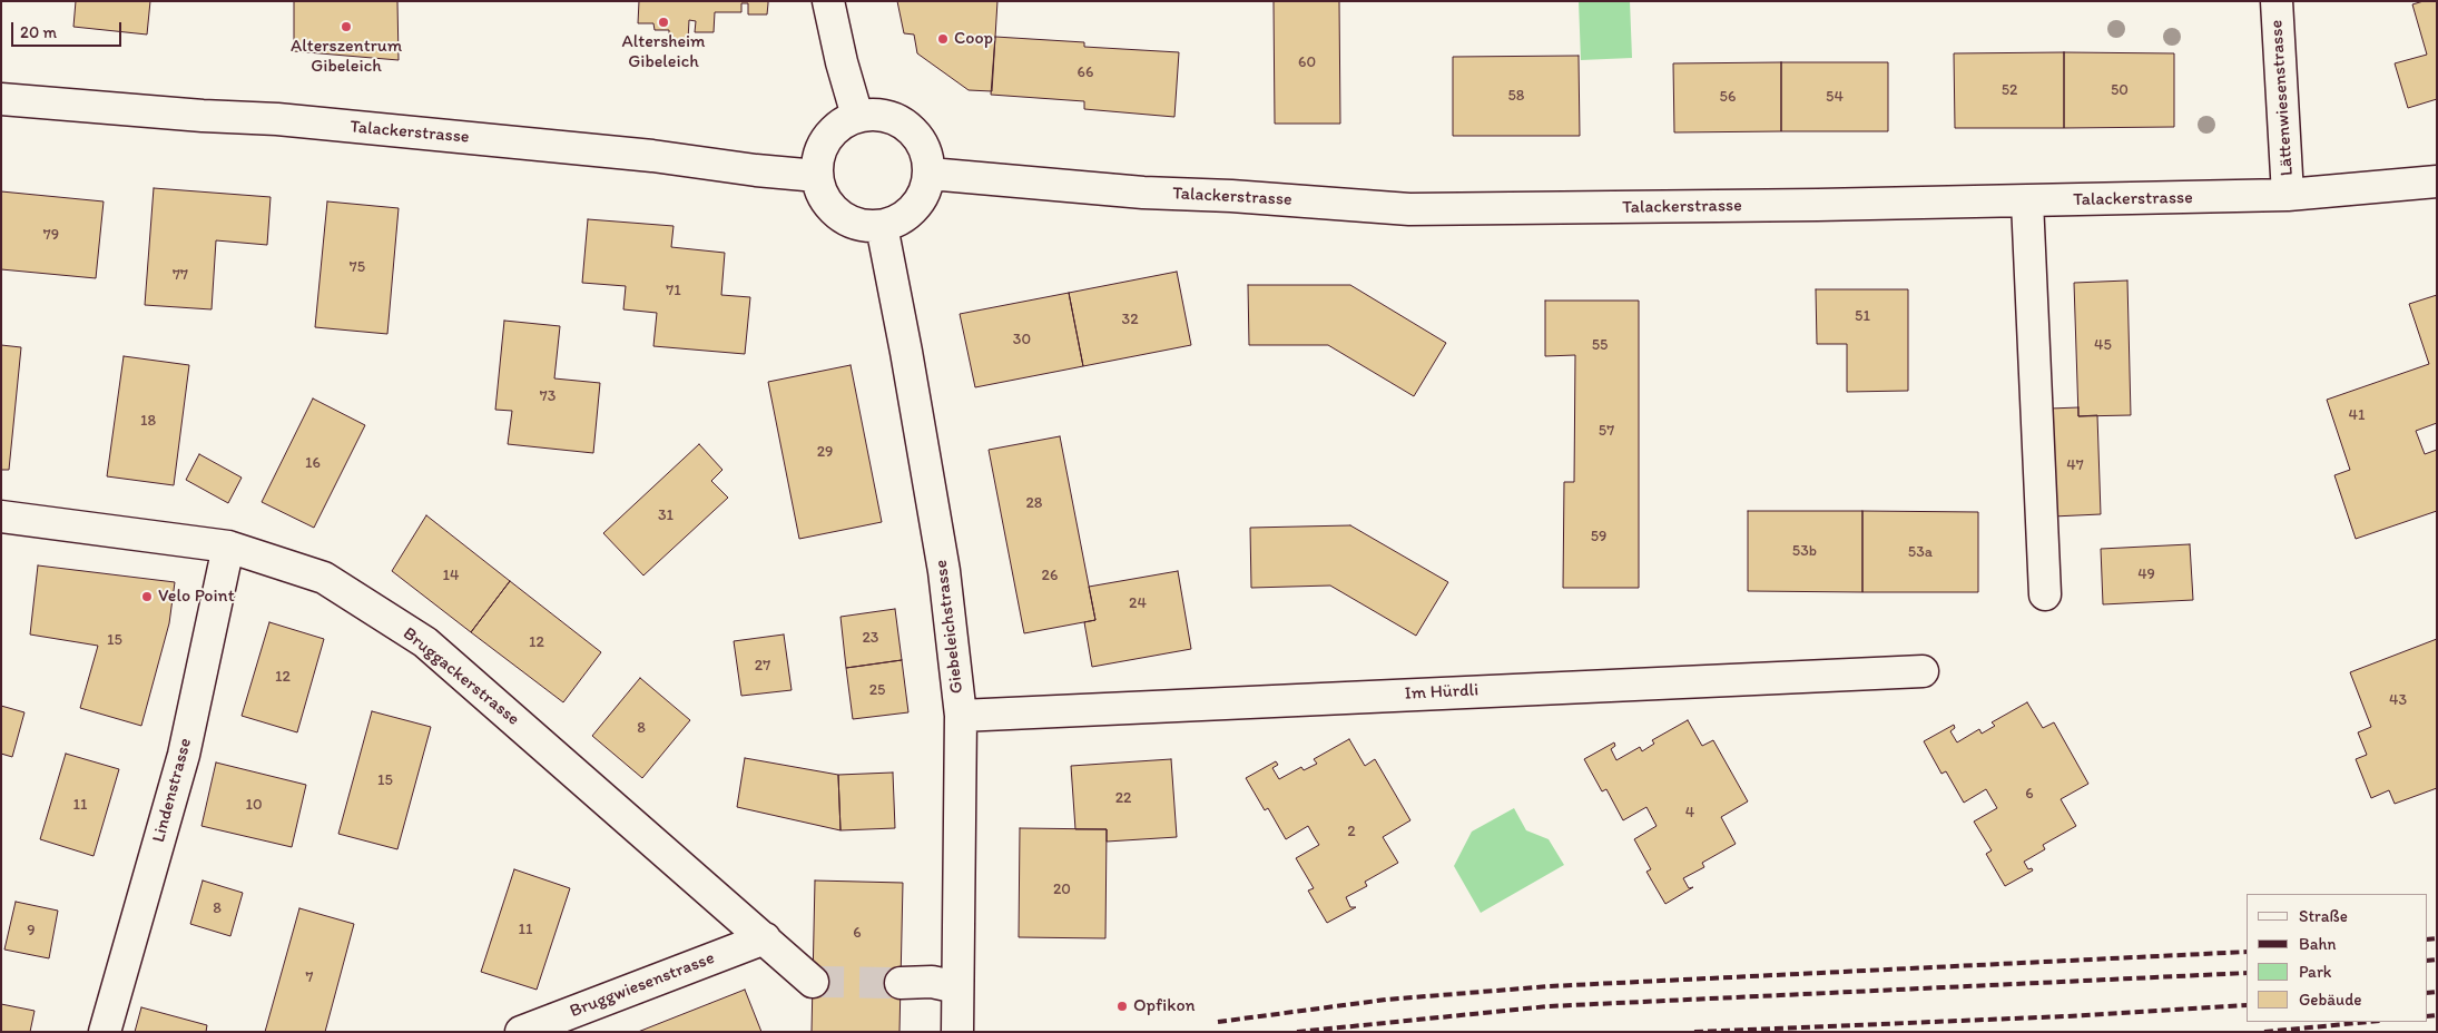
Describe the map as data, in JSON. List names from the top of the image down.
{
  "streets": {
    "street": [
      "Lättenwiesenstrasse",
      "Talackerstrasse",
      "Giebeleichstrasse",
      "Bruggackerstrasse",
      "Im Hürdli",
      "Lindenstrasse",
      "Bruggwiesenstrasse"
    ]
  },
  "crossings": [
    ["Lättenwiesenstrasse", "Talackerstrasse"],
    ["Talackerstrasse", "Giebeleichstrasse"],
    ["Giebeleichstrasse", "Im Hürdli"],
    ["Bruggackerstrasse", "Lindenstrasse"],
    ["Bruggackerstrasse", "Bruggwiesenstrasse"]
  ],
  "places": [
    "Altersheim Gibeleich",
    "Alterszentrum Gibeleich",
    "Coop",
    "Velo Point",
    "Opfikon"
  ],
  "house_numbers": [
    "60",
    "66",
    "52",
    "50",
    "58",
    "56",
    "54",
    "79",
    "75",
    "77",
    "71",
    "51",
    "32",
    "30",
    "55",
    "45",
    "73",
    "41",
    "18",
    "57",
    "29",
    "16",
    "47",
    "28",
    "31",
    "59",
    "53b",
    "53a",
    "49",
    "14",
    "26",
    "24",
    "23",
    "15",
    "12",
    "27",
    "12",
    "25",
    "43",
    "8",
    "15",
    "6",
    "22",
    "11",
    "10",
    "4",
    "2",
    "20",
    "8",
    "11",
    "9",
    "6",
    "7"
  ],
  "legend": [
    "Straße",
    "Bahn",
    "Park",
    "Gebäude"
  ],
  "scale_bar": "20 m"
}
